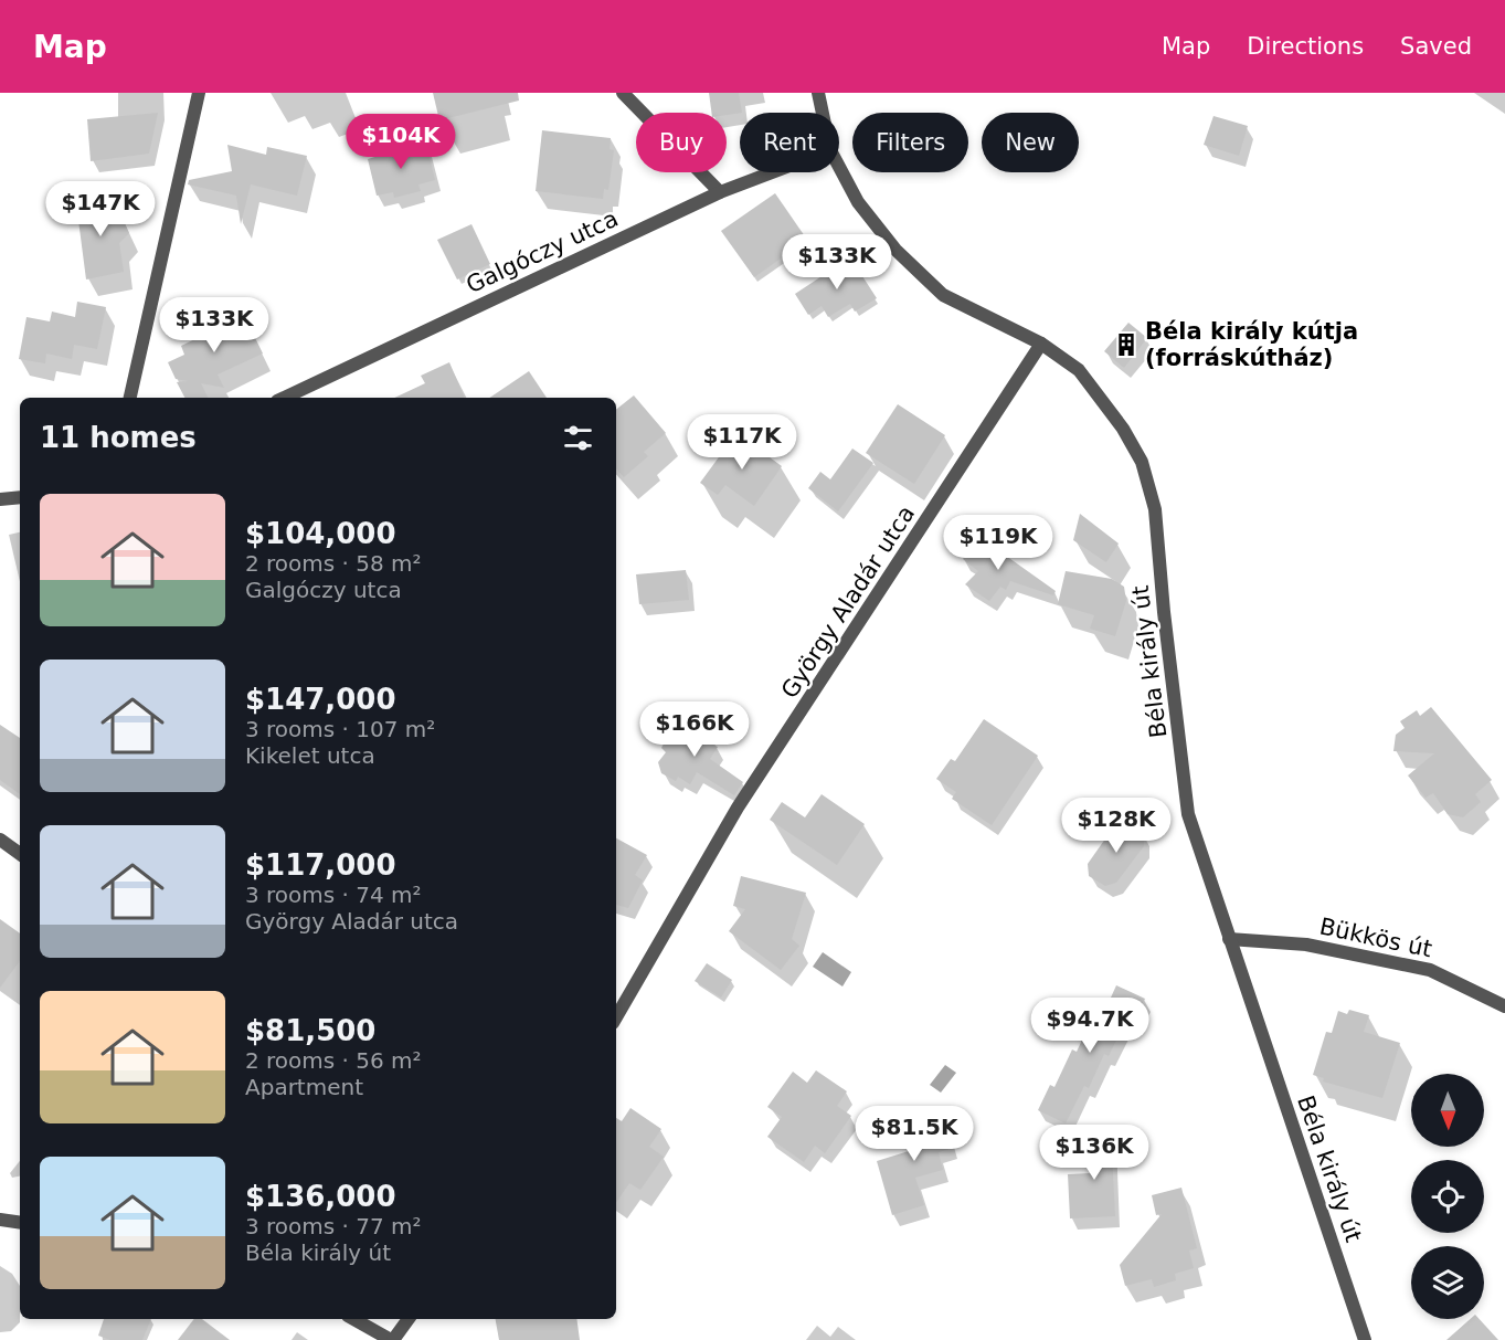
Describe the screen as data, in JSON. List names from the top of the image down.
{
  "streets": {
    "street": [
      "Galgóczy utca",
      "György Aladár utca",
      "Béla király út",
      "Bükkös út"
    ]
  },
  "crossings": [
    ["György Aladár utca", "Béla király út"],
    ["Béla király út", "Bükkös út"]
  ],
  "places": {
    "building": ["Béla király kútja (forráskútház)"]
  },
  "north": "bottom",
  "page": {
    "header": "Map",
    "nav": ["Map", "Directions", "Saved"],
    "chip": [
      "Buy",
      "Rent",
      "Filters",
      "New"
    ],
    "price": [
      "$104K",
      "$147K",
      "$133K",
      "$133K",
      "$117K",
      "$119K",
      "$166K",
      "$128K",
      "$94.7K",
      "$81.5K",
      "$136K"
    ],
    "heading": "11 homes",
    "list": [
      {
        "name": "$104,000",
        "note": "2 rooms · 58 m² · Galgóczy utca"
      },
      {
        "name": "$147,000",
        "note": "3 rooms · 107 m² · Kikelet utca"
      },
      {
        "name": "$117,000",
        "note": "3 rooms · 74 m² · György Aladár utca"
      },
      {
        "name": "$81,500",
        "note": "2 rooms · 56 m² · Apartment"
      },
      {
        "name": "$136,000",
        "note": "3 rooms · 77 m² · Béla király út"
      }
    ]
  }
}
